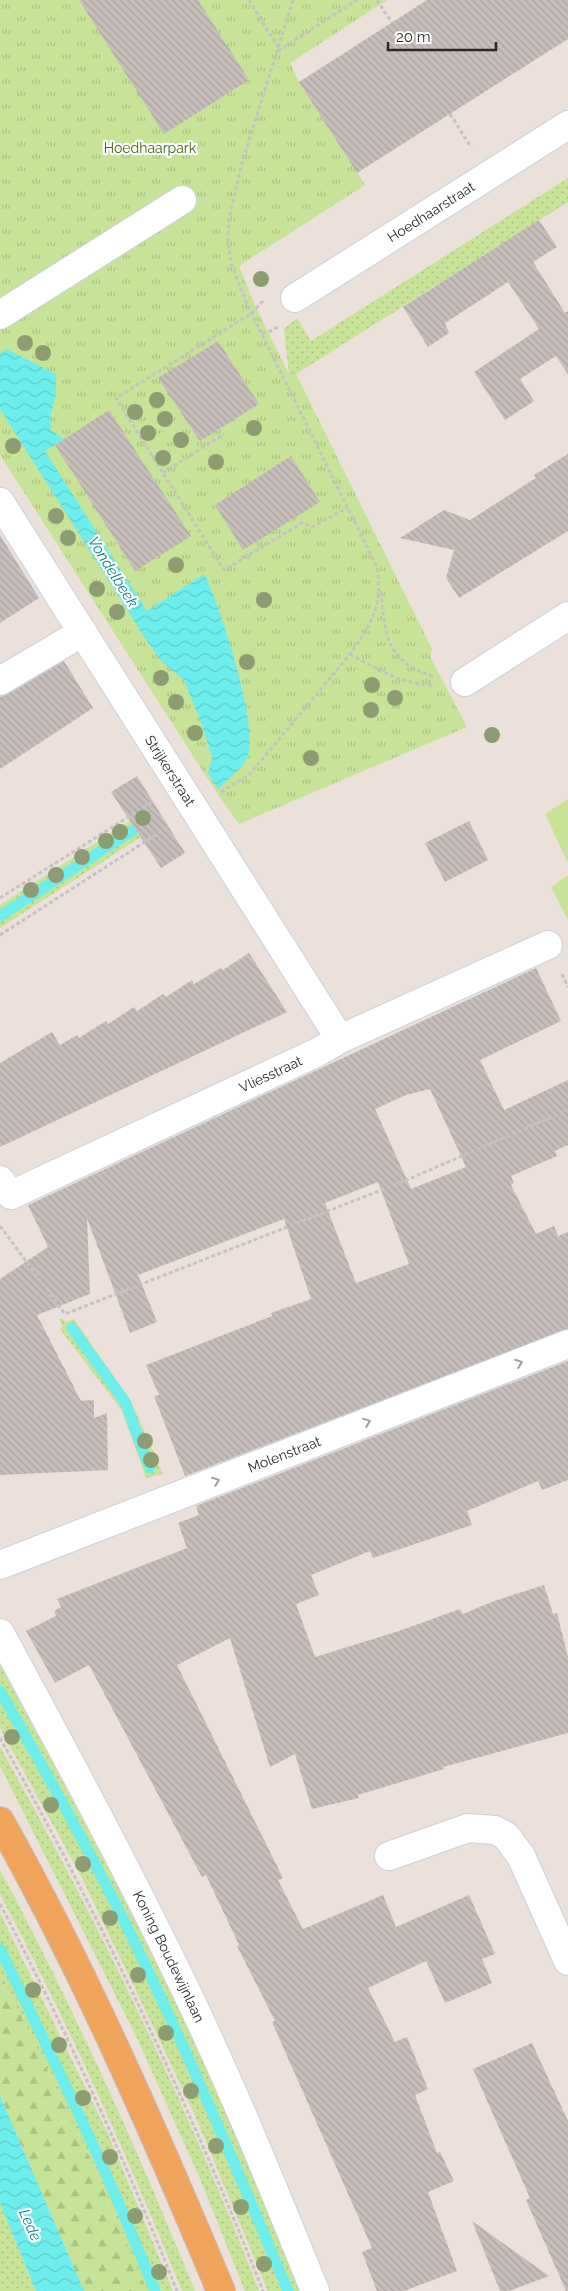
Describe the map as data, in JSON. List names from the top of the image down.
{
  "streets": {
    "street": [
      "Hoedhaarstraat",
      "Strijkerstraat",
      "Vliesstraat",
      "Molenstraat",
      "Koning Boudewijnlaan"
    ]
  },
  "crossings": [
    ["Strijkerstraat", "Vliesstraat"]
  ],
  "one_way": ["Molenstraat"],
  "water": ["Vondelbeek", "Lede"],
  "parks": ["Hoedhaarpark"],
  "scale_bar": "20 m"
}
